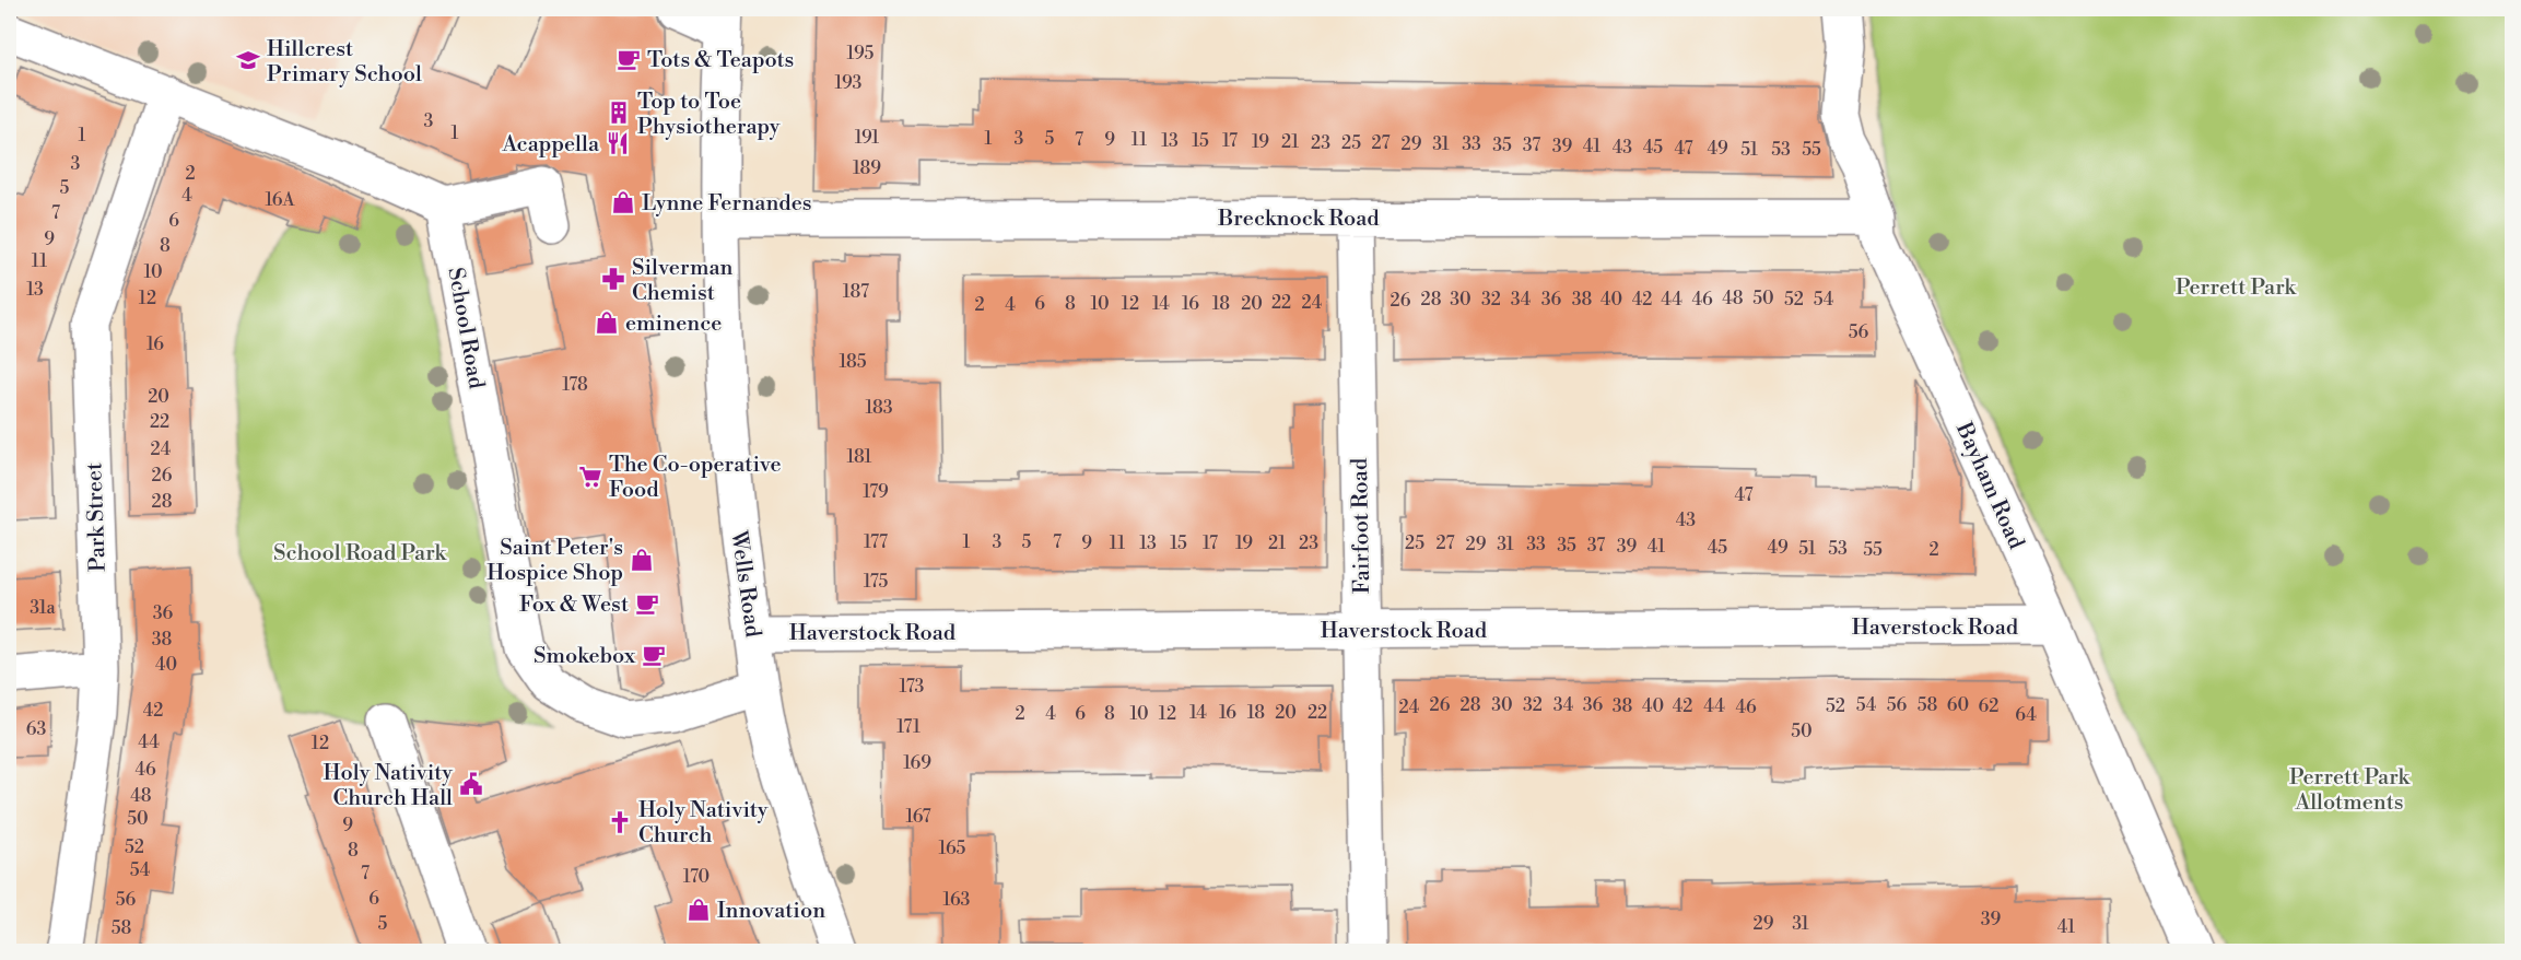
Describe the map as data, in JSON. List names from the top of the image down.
{
  "streets": {
    "main road": [
      "Brecknock Road",
      "School Road",
      "Bayham Road",
      "Park Street",
      "Fairfoot Road",
      "Wells Road",
      "Haverstock Road"
    ]
  },
  "crossings": [
    ["Brecknock Road", "Bayham Road"],
    ["Brecknock Road", "Fairfoot Road"],
    ["Brecknock Road", "Wells Road"],
    ["School Road", "Wells Road"],
    ["Bayham Road", "Haverstock Road"],
    ["Fairfoot Road", "Haverstock Road"],
    ["Wells Road", "Haverstock Road"]
  ],
  "parks": ["Perrett Park", "School Road Park", "Perrett Park Allotments"],
  "places": {
    "cafe": ["Tots & Teapots", "Fox & West", "Smokebox"],
    "school or university": ["Hillcrest Primary School"],
    "building": ["Top to Toe Physiotherapy"],
    "restaurant": ["Acappella"],
    "shop": [
      "Lynne Fernandes",
      "eminence",
      "Saint Peter's Hospice Shop",
      "Innovation"
    ],
    "pharmacy": ["Silverman Chemist"],
    "supermarket": ["The Co-operative Food"],
    "public building": ["Holy Nativity Church Hall"],
    "church": ["Holy Nativity Church"]
  },
  "house_numbers": [
    "195",
    "193",
    "3",
    "1",
    "1",
    "191",
    "1",
    "3",
    "5",
    "7",
    "9",
    "11",
    "13",
    "15",
    "17",
    "19",
    "21",
    "23",
    "25",
    "27",
    "29",
    "31",
    "33",
    "35",
    "37",
    "39",
    "41",
    "43",
    "45",
    "47",
    "49",
    "51",
    "53",
    "55",
    "3",
    "189",
    "2",
    "5",
    "4",
    "16A",
    "7",
    "6",
    "9",
    "8",
    "11",
    "10",
    "13",
    "187",
    "12",
    "48",
    "50",
    "28",
    "30",
    "32",
    "34",
    "36",
    "38",
    "40",
    "42",
    "44",
    "46",
    "52",
    "54",
    "26",
    "22",
    "24",
    "6",
    "8",
    "10",
    "12",
    "14",
    "16",
    "18",
    "20",
    "2",
    "4",
    "56",
    "16",
    "185",
    "178",
    "20",
    "183",
    "22",
    "24",
    "181",
    "26",
    "179",
    "47",
    "28",
    "43",
    "177",
    "1",
    "3",
    "5",
    "7",
    "9",
    "11",
    "13",
    "15",
    "17",
    "19",
    "21",
    "23",
    "25",
    "27",
    "29",
    "31",
    "33",
    "35",
    "37",
    "39",
    "41",
    "45",
    "49",
    "51",
    "53",
    "55",
    "2",
    "175",
    "31a",
    "36",
    "38",
    "40",
    "173",
    "26",
    "28",
    "30",
    "32",
    "34",
    "36",
    "54",
    "56",
    "58",
    "60",
    "38",
    "40",
    "42",
    "44",
    "52",
    "62",
    "24",
    "46",
    "42",
    "14",
    "16",
    "18",
    "20",
    "22",
    "2",
    "4",
    "6",
    "8",
    "10",
    "12",
    "64",
    "171",
    "63",
    "50",
    "44",
    "12",
    "169",
    "46",
    "48",
    "167",
    "50",
    "9",
    "52",
    "165",
    "8",
    "54",
    "7",
    "170",
    "6",
    "56",
    "163",
    "39",
    "5",
    "29",
    "31",
    "41",
    "58"
  ]
}
